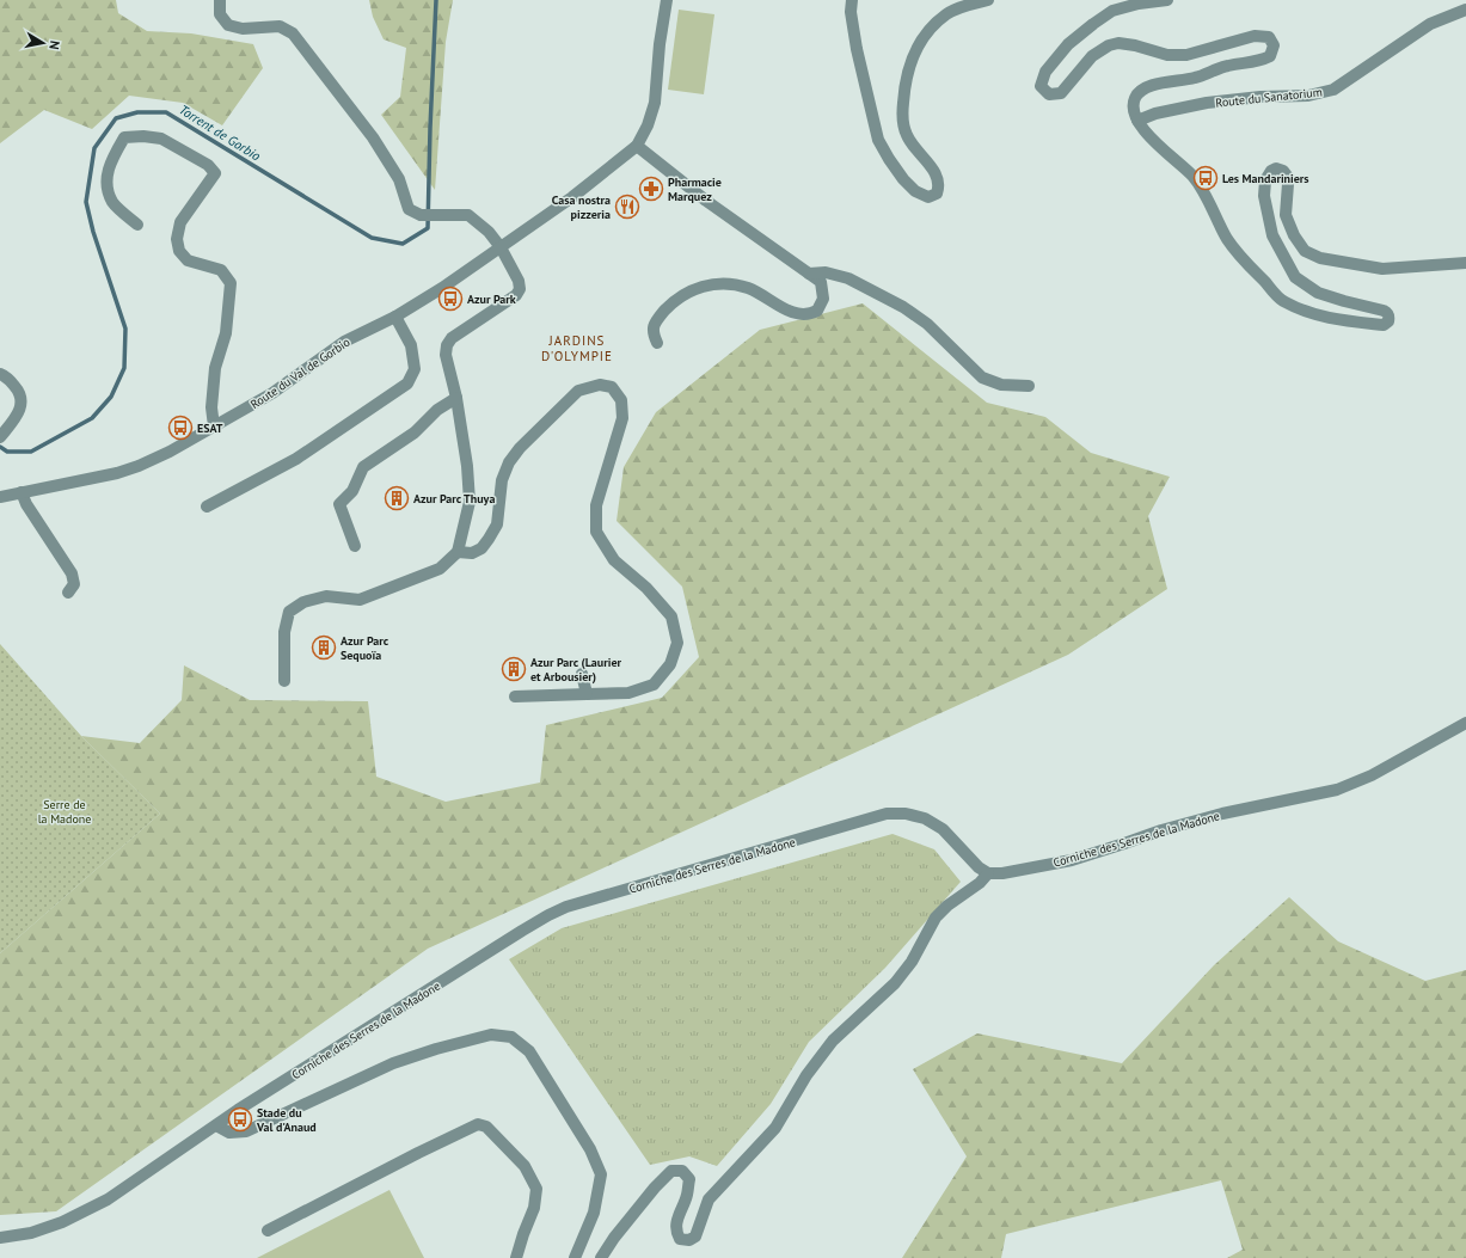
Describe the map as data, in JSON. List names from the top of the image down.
{
  "streets": {
    "street": ["Route du Sanatorium", "Route du Val de Gorbio", "Corniche des Serres de la Madone"]
  },
  "districts": ["JARDINS D'OLYMPIE"],
  "water": ["Torrent de Gorbio"],
  "parks": ["Serre de la Madone"],
  "places": {
    "bus stop": [
      "Les Mandariniers",
      "Azur Park",
      "ESAT",
      "Stade du Val d'Anaud"
    ],
    "pharmacy": ["Pharmacie Marquez"],
    "restaurant": ["Casa nostra pizzeria"],
    "building": ["Azur Parc Thuya", "Azur Parc Sequoïa", "Azur Parc (Laurier et Arbousier)"]
  },
  "north": "right"
}
